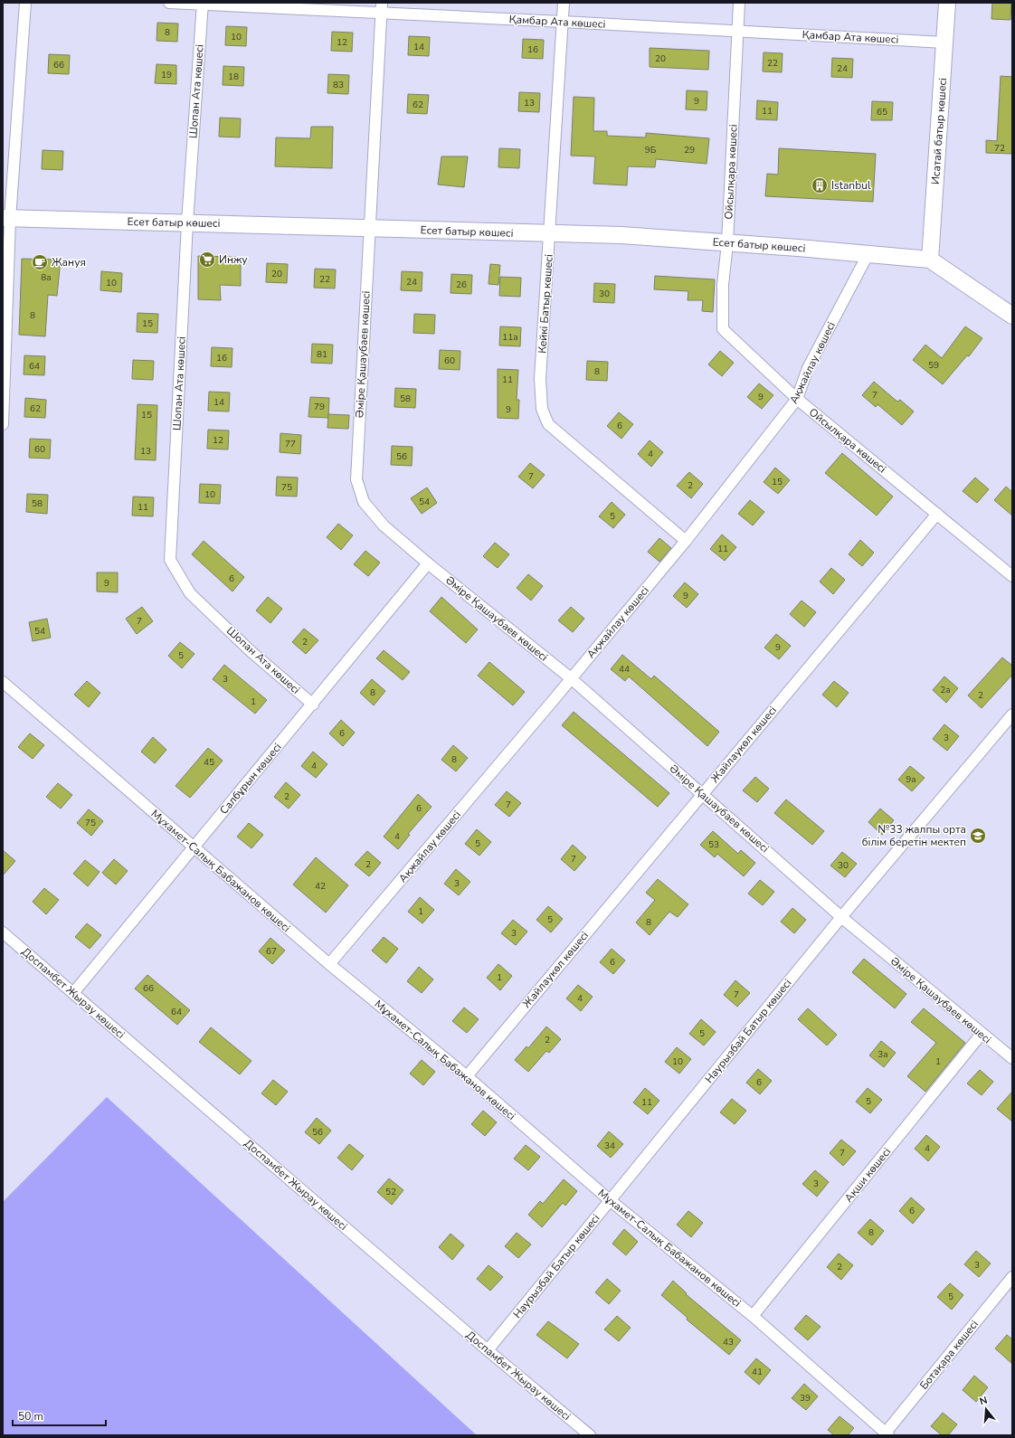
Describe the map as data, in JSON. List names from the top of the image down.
{
  "streets": {
    "street": [
      "Қамбар Ата көшесі",
      "Шопан Ата көшесі",
      "Исатай батыр көшесі",
      "Ойсылқара көшесі",
      "Есет батыр көшесі",
      "Кейкі Батыр көшесі",
      "Әміре Қашаубаев көшесі",
      "Ақжайлау көшесі",
      "Жайлаукөл көшесі",
      "Салбұрын көшесі",
      "Мұхамет-Салық Бабажанов көшесі",
      "Доспамбет Жырау көшесі",
      "Наурызбай Батыр көшесі",
      "Ақши көшесі",
      "Ботақара көшесі"
    ]
  },
  "crossings": [
    ["Қамбар Ата көшесі", "Шопан Ата көшесі"],
    ["Қамбар Ата көшесі", "Исатай батыр көшесі"],
    ["Қамбар Ата көшесі", "Ойсылқара көшесі"],
    ["Қамбар Ата көшесі", "Кейкі Батыр көшесі"],
    ["Қамбар Ата көшесі", "Әміре Қашаубаев көшесі"],
    ["Шопан Ата көшесі", "Есет батыр көшесі"],
    ["Шопан Ата көшесі", "Салбұрын көшесі"],
    ["Исатай батыр көшесі", "Есет батыр көшесі"],
    ["Ойсылқара көшесі", "Есет батыр көшесі"],
    ["Ойсылқара көшесі", "Ақжайлау көшесі"],
    ["Ойсылқара көшесі", "Жайлаукөл көшесі"],
    ["Есет батыр көшесі", "Кейкі Батыр көшесі"],
    ["Есет батыр көшесі", "Әміре Қашаубаев көшесі"],
    ["Есет батыр көшесі", "Ақжайлау көшесі"],
    ["Кейкі Батыр көшесі", "Ақжайлау көшесі"],
    ["Әміре Қашаубаев көшесі", "Ақжайлау көшесі"],
    ["Әміре Қашаубаев көшесі", "Жайлаукөл көшесі"],
    ["Әміре Қашаубаев көшесі", "Салбұрын көшесі"],
    ["Әміре Қашаубаев көшесі", "Наурызбай Батыр көшесі"],
    ["Әміре Қашаубаев көшесі", "Ақши көшесі"],
    ["Ақжайлау көшесі", "Мұхамет-Салық Бабажанов көшесі"],
    ["Жайлаукөл көшесі", "Мұхамет-Салық Бабажанов көшесі"],
    ["Салбұрын көшесі", "Мұхамет-Салық Бабажанов көшесі"],
    ["Салбұрын көшесі", "Доспамбет Жырау көшесі"],
    ["Мұхамет-Салық Бабажанов көшесі", "Наурызбай Батыр көшесі"],
    ["Мұхамет-Салық Бабажанов көшесі", "Ақши көшесі"],
    ["Мұхамет-Салық Бабажанов көшесі", "Ботақара көшесі"],
    ["Доспамбет Жырау көшесі", "Наурызбай Батыр көшесі"]
  ],
  "places": {
    "building": ["Istanbul"],
    "supermarket": ["Инжу"],
    "cafe": ["Жануя"],
    "school or university": ["№33 жалпы орта білім беретін мектеп"]
  },
  "house_numbers": [
    "8",
    "10",
    "12",
    "14",
    "16",
    "20",
    "22",
    "66",
    "24",
    "19",
    "18",
    "83",
    "9",
    "13",
    "62",
    "11",
    "65",
    "72",
    "9Б",
    "29",
    "20",
    "8а",
    "22",
    "24",
    "10",
    "26",
    "30",
    "8",
    "15",
    "11а",
    "81",
    "16",
    "60",
    "59",
    "64",
    "8",
    "11",
    "7",
    "9",
    "58",
    "14",
    "79",
    "62",
    "9",
    "15",
    "6",
    "12",
    "77",
    "60",
    "13",
    "4",
    "56",
    "7",
    "15",
    "2",
    "75",
    "10",
    "54",
    "58",
    "11",
    "5",
    "11",
    "6",
    "9",
    "9",
    "7",
    "54",
    "2",
    "9",
    "5",
    "44",
    "3",
    "2а",
    "8",
    "2",
    "1",
    "6",
    "3",
    "8",
    "45",
    "4",
    "9а",
    "2",
    "7",
    "6",
    "75",
    "4",
    "5",
    "53",
    "7",
    "2",
    "30",
    "3",
    "42",
    "1",
    "5",
    "8",
    "3",
    "67",
    "6",
    "1",
    "66",
    "7",
    "4",
    "64",
    "5",
    "2",
    "3а",
    "10",
    "1",
    "6",
    "5",
    "11",
    "56",
    "34",
    "4",
    "7",
    "3",
    "52",
    "6",
    "8",
    "3",
    "2",
    "5",
    "43",
    "41",
    "39"
  ],
  "scale_bar": "50 m",
  "north": "top"
}
